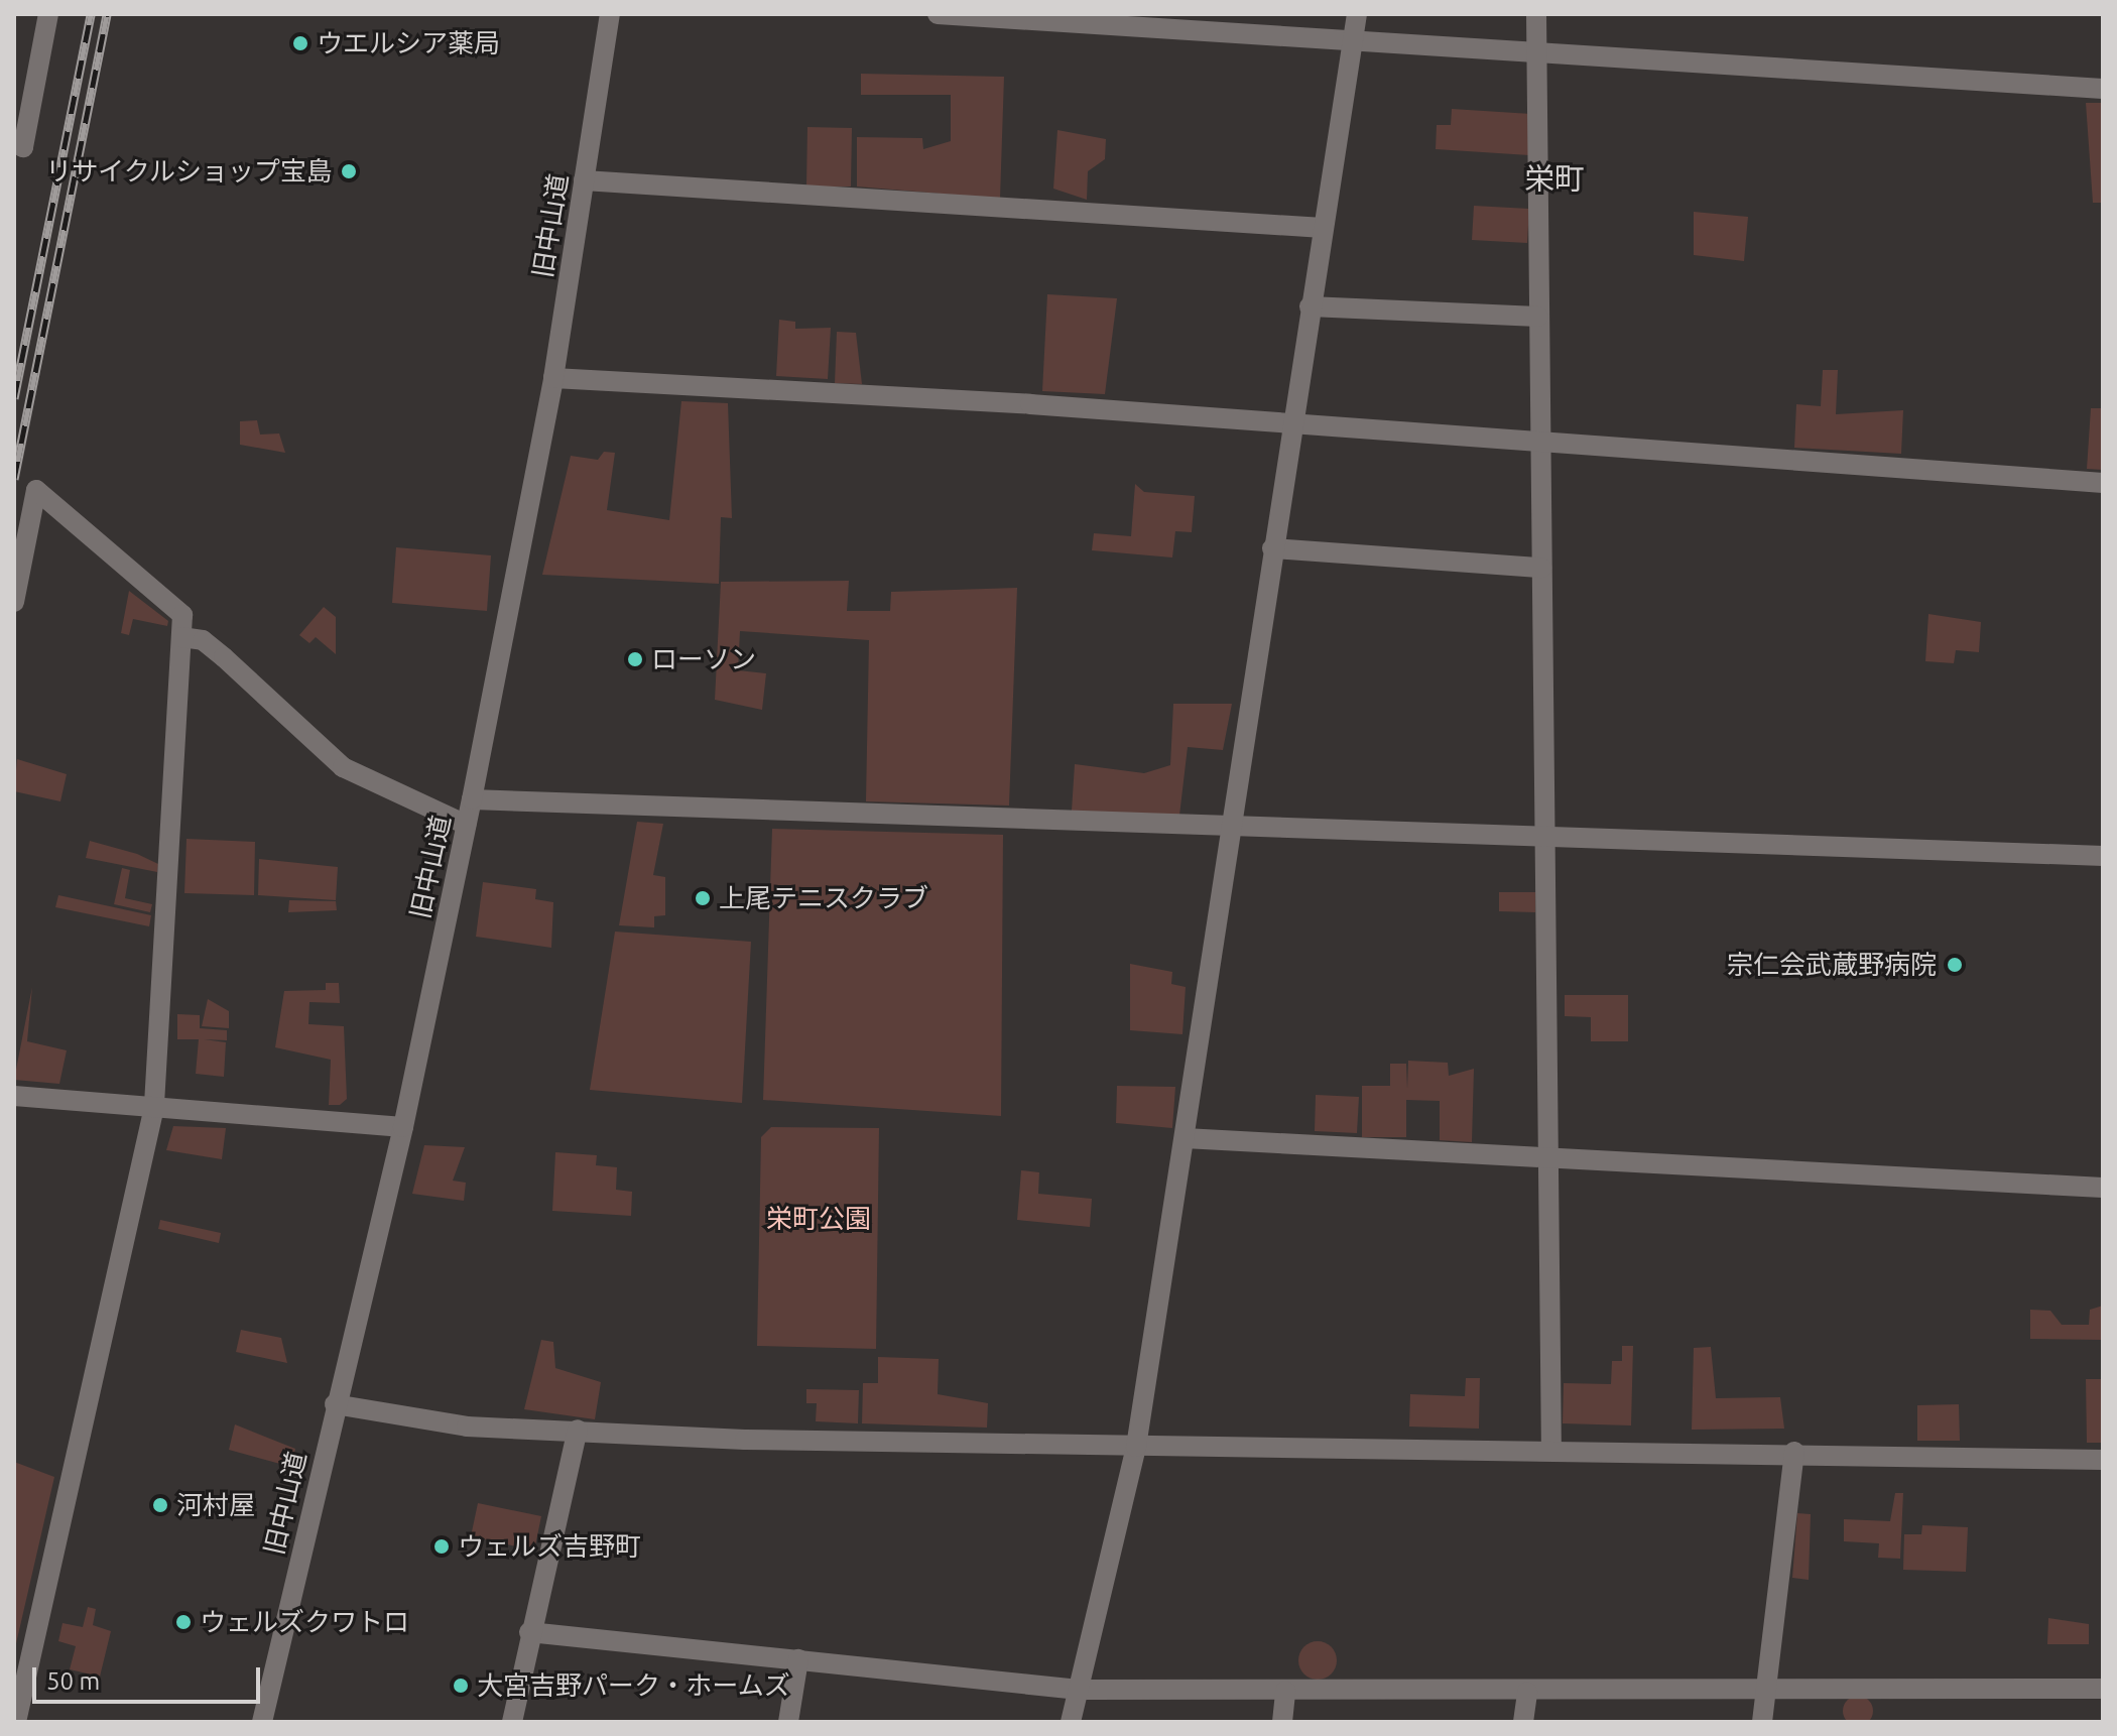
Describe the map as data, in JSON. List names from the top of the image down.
{
  "streets": {
    "street": ["旧中山道"]
  },
  "districts": ["栄町"],
  "parks": ["栄町公園"],
  "places": [
    "ウエルシア薬局",
    "リサイクルショップ宝島",
    "ローソン",
    "上尾テニスクラブ",
    "宗仁会武蔵野病院",
    "河村屋",
    "ウェルズ吉野町",
    "ウェルズクワトロ",
    "大宮吉野パーク・ホームズ"
  ],
  "scale_bar": "50 m"
}
